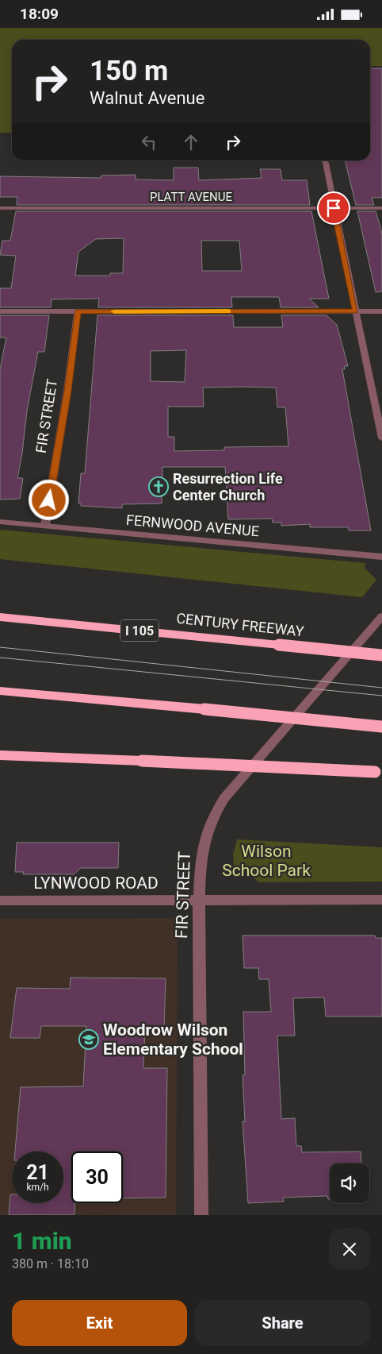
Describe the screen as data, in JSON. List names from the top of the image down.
{
  "streets": {
    "highway": ["CENTURY FREEWAY", "I 105"],
    "street": [
      "PLATT AVENUE",
      "FIR STREET",
      "FERNWOOD AVENUE",
      "LYNWOOD ROAD"
    ]
  },
  "crossings": [
    ["FIR STREET", "FERNWOOD AVENUE"],
    ["FIR STREET", "LYNWOOD ROAD"]
  ],
  "parks": ["Wilson School Park"],
  "places": {
    "church": ["Resurrection Life Center Church"],
    "school or university": ["Woodrow Wilson Elementary School"]
  },
  "page": {
    "status": "18:09",
    "turn": ["150 m", "Walnut Avenue"],
    "speed": "21 km/h",
    "limit": "30",
    "heading": ["1 min", "380 m · 18:10"],
    "buttons": ["Exit", "Share"]
  }
}
